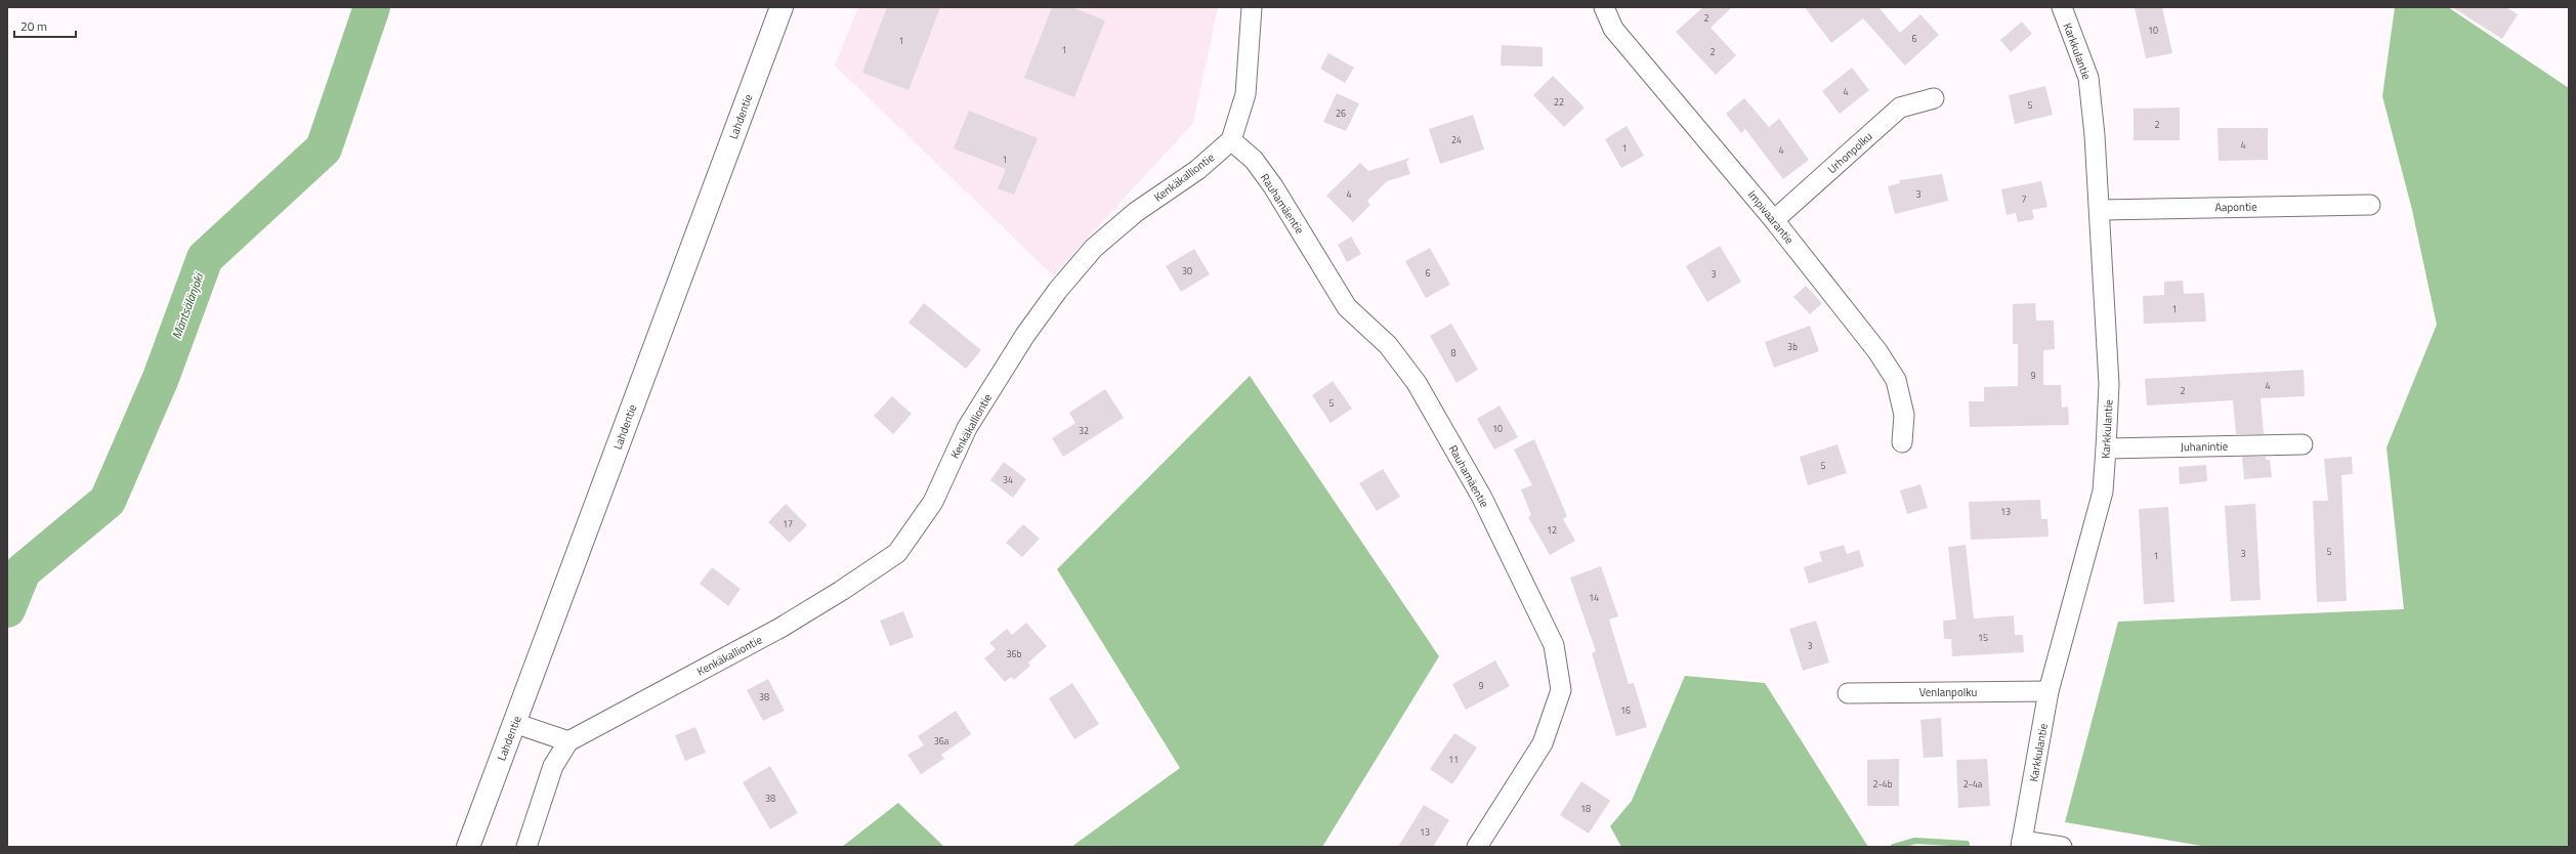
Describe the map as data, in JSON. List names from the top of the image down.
{
  "streets": {
    "main road": ["Lahdentie"],
    "street": [
      "Karkkulantie",
      "Urhonpolku",
      "Kenkäkalliontie",
      "Rauhamäentie",
      "Aapontie",
      "Impivaarantie",
      "Juhanintie",
      "Venlanpolku"
    ]
  },
  "crossings": [
    ["Karkkulantie", "Aapontie"],
    ["Karkkulantie", "Juhanintie"],
    ["Karkkulantie", "Venlanpolku"],
    ["Urhonpolku", "Impivaarantie"],
    ["Kenkäkalliontie", "Rauhamäentie"]
  ],
  "water": ["Mäntsälänjoki"],
  "house_numbers": [
    "2",
    "10",
    "6",
    "1",
    "1",
    "2",
    "4",
    "22",
    "5",
    "26",
    "2",
    "24",
    "4",
    "1",
    "4",
    "1",
    "4",
    "3",
    "7",
    "30",
    "6",
    "3",
    "1",
    "3b",
    "8",
    "9",
    "4",
    "2",
    "5",
    "10",
    "32",
    "5",
    "34",
    "13",
    "17",
    "12",
    "5",
    "3",
    "1",
    "14",
    "15",
    "3",
    "36b",
    "9",
    "38",
    "16",
    "36a",
    "11",
    "2-4b",
    "2-4a",
    "38",
    "18",
    "13"
  ],
  "scale_bar": "20 m"
}
